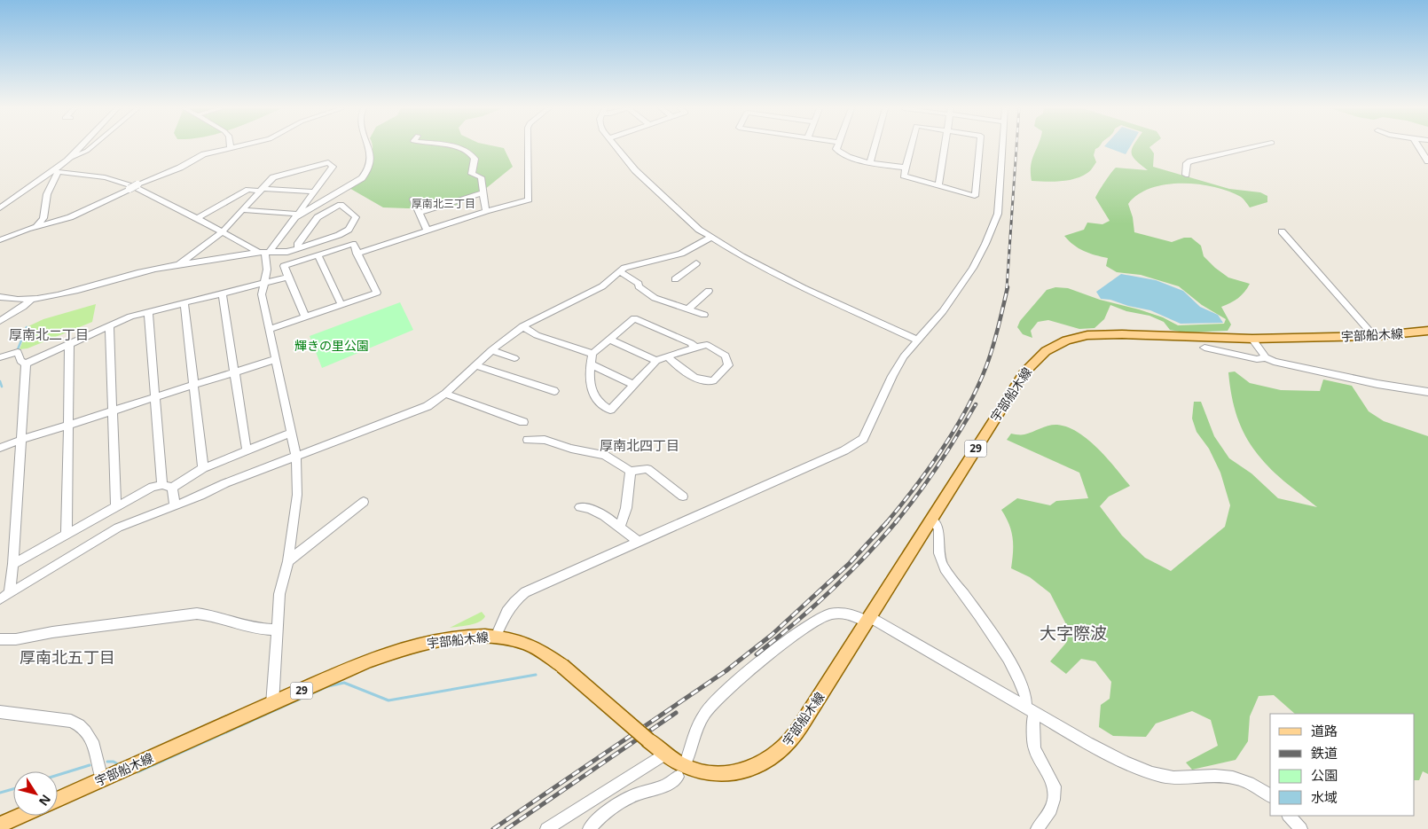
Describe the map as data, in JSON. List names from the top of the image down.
{
  "streets": {
    "main road": ["宇部船木線", "29"]
  },
  "districts": [
    "厚南北三丁目",
    "厚南北二丁目",
    "厚南北四丁目",
    "大字際波",
    "厚南北五丁目"
  ],
  "parks": ["輝きの里公園"],
  "legend": [
    "道路",
    "鉄道",
    "公園",
    "水域"
  ],
  "north": "bottom right"
}
